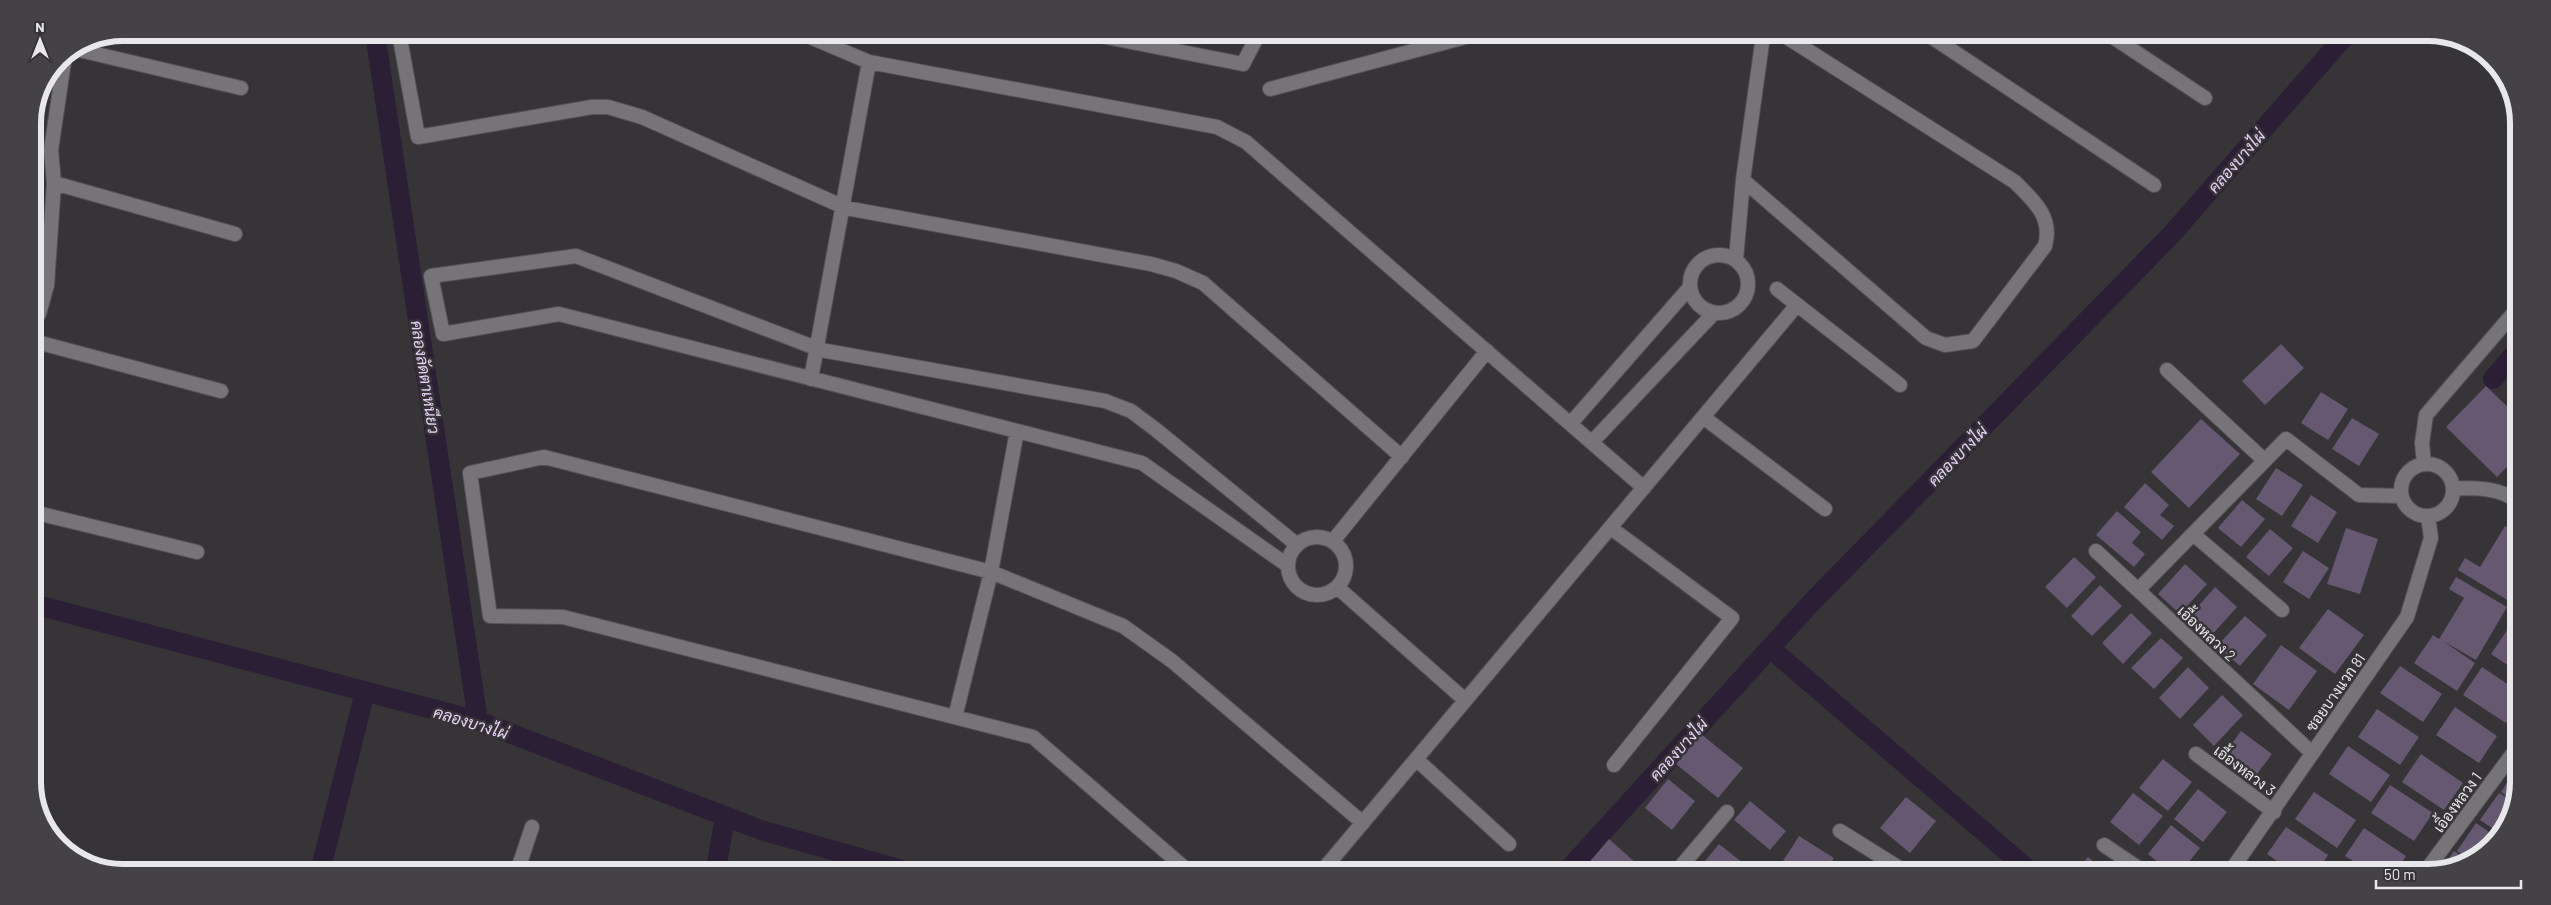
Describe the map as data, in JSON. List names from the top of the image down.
{
  "streets": {
    "street": [
      "เอื้องหลวง 2",
      "ซอยบางแวก 81",
      "เอื้องหลวง 3",
      "เอิ้องหลวง 1"
    ]
  },
  "crossings": [
    ["เอื้องหลวง 2", "ซอยบางแวก 81"],
    ["ซอยบางแวก 81", "เอื้องหลวง 3"]
  ],
  "water": ["คลองบางไผ่", "คลองลัดตาเหนียว"],
  "scale_bar": "50 m",
  "north": "top"
}
